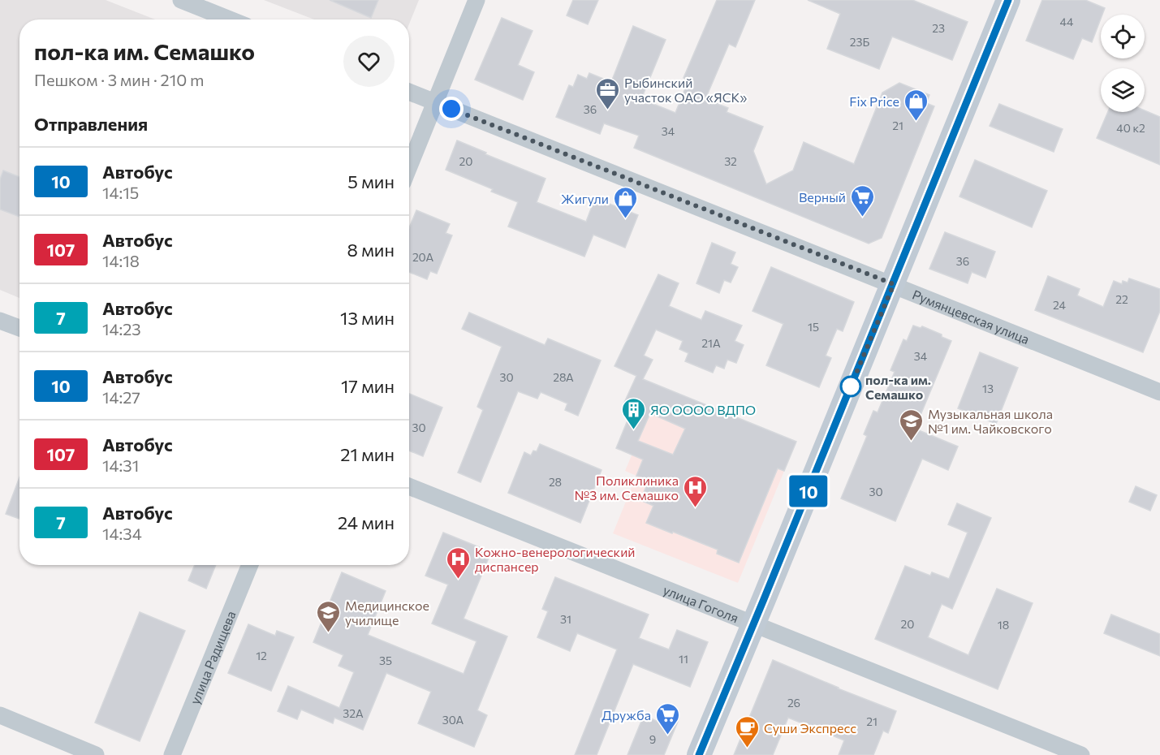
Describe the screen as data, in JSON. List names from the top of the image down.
{
  "streets": {
    "street": ["Румянцевская улица", "улица Гоголя", "улица Радищева"]
  },
  "places": {
    "office": ["Рыбинский участок ОАО «ЯСК»"],
    "shop": ["Fix Price", "Жигули"],
    "supermarket": ["Верный", "Дружба"],
    "other": ["пол-ка им. Семашко"],
    "building": ["ЯО ОООО ВДПО"],
    "school or university": ["Музыкальная школа №1 им. Чайковского", "Медицинское училище"],
    "hospital": ["Поликлиника №3 им. Семашко", "Кожно-венерологический диспансер"],
    "cafe": ["Суши Экспресс"]
  },
  "lines": ["bus line 10"],
  "house_numbers": [
    "44",
    "23",
    "23Б",
    "36",
    "21",
    "40 к2",
    "34",
    "20",
    "32",
    "20А",
    "36",
    "22",
    "24",
    "15",
    "21А",
    "34",
    "30",
    "28А",
    "13",
    "30",
    "28",
    "30",
    "31",
    "20",
    "18",
    "12",
    "11",
    "35",
    "26",
    "32А",
    "30А",
    "21",
    "9"
  ],
  "page": {
    "on_map": "10",
    "heading": [
      ["пол-ка им. Семашко", "Пешком · 3 мин · 210 m"],
      "Отправления"
    ],
    "list": [
      {
        "mark": "10",
        "name": "Автобус",
        "note": "14:15",
        "value": "5 мин"
      },
      {
        "mark": "107",
        "name": "Автобус",
        "note": "14:18",
        "value": "8 мин"
      },
      {
        "mark": "7",
        "name": "Автобус",
        "note": "14:23",
        "value": "13 мин"
      },
      {
        "mark": "10",
        "name": "Автобус",
        "note": "14:27",
        "value": "17 мин"
      },
      {
        "mark": "107",
        "name": "Автобус",
        "note": "14:31",
        "value": "21 мин"
      },
      {
        "mark": "7",
        "name": "Автобус",
        "note": "14:34",
        "value": "24 мин"
      }
    ]
  }
}
